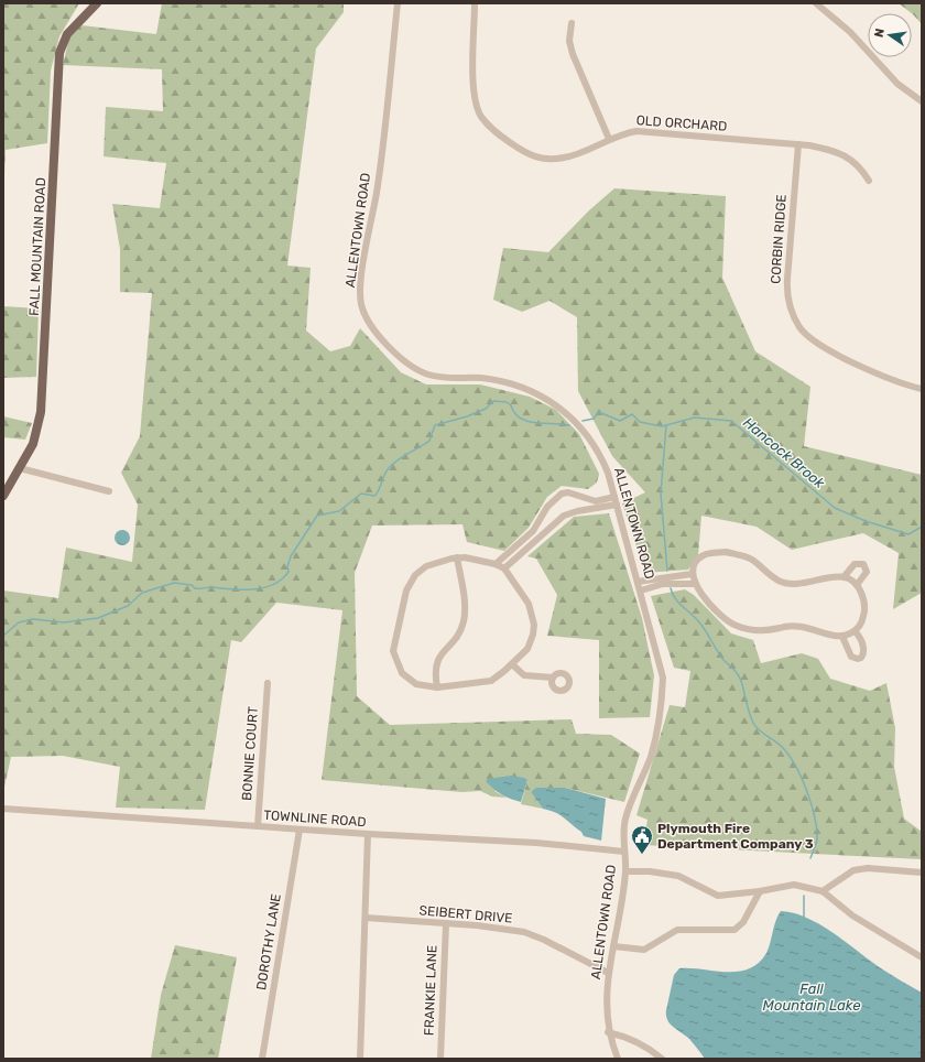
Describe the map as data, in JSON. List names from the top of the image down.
{
  "streets": {
    "main road": ["FALL MOUNTAIN ROAD"],
    "street": [
      "OLD ORCHARD",
      "ALLENTOWN ROAD",
      "CORBIN RIDGE",
      "BONNIE COURT",
      "TOWNLINE ROAD",
      "SEIBERT DRIVE",
      "DOROTHY LANE",
      "FRANKIE LANE"
    ]
  },
  "crossings": [
    ["OLD ORCHARD", "CORBIN RIDGE"],
    ["ALLENTOWN ROAD", "TOWNLINE ROAD"],
    ["ALLENTOWN ROAD", "SEIBERT DRIVE"],
    ["BONNIE COURT", "TOWNLINE ROAD"],
    ["TOWNLINE ROAD", "DOROTHY LANE"],
    ["SEIBERT DRIVE", "FRANKIE LANE"]
  ],
  "water": ["Hancock Brook", "Fall Mountain Lake"],
  "places": {
    "public building": ["Plymouth Fire Department Company 3"]
  },
  "north": "left"
}
